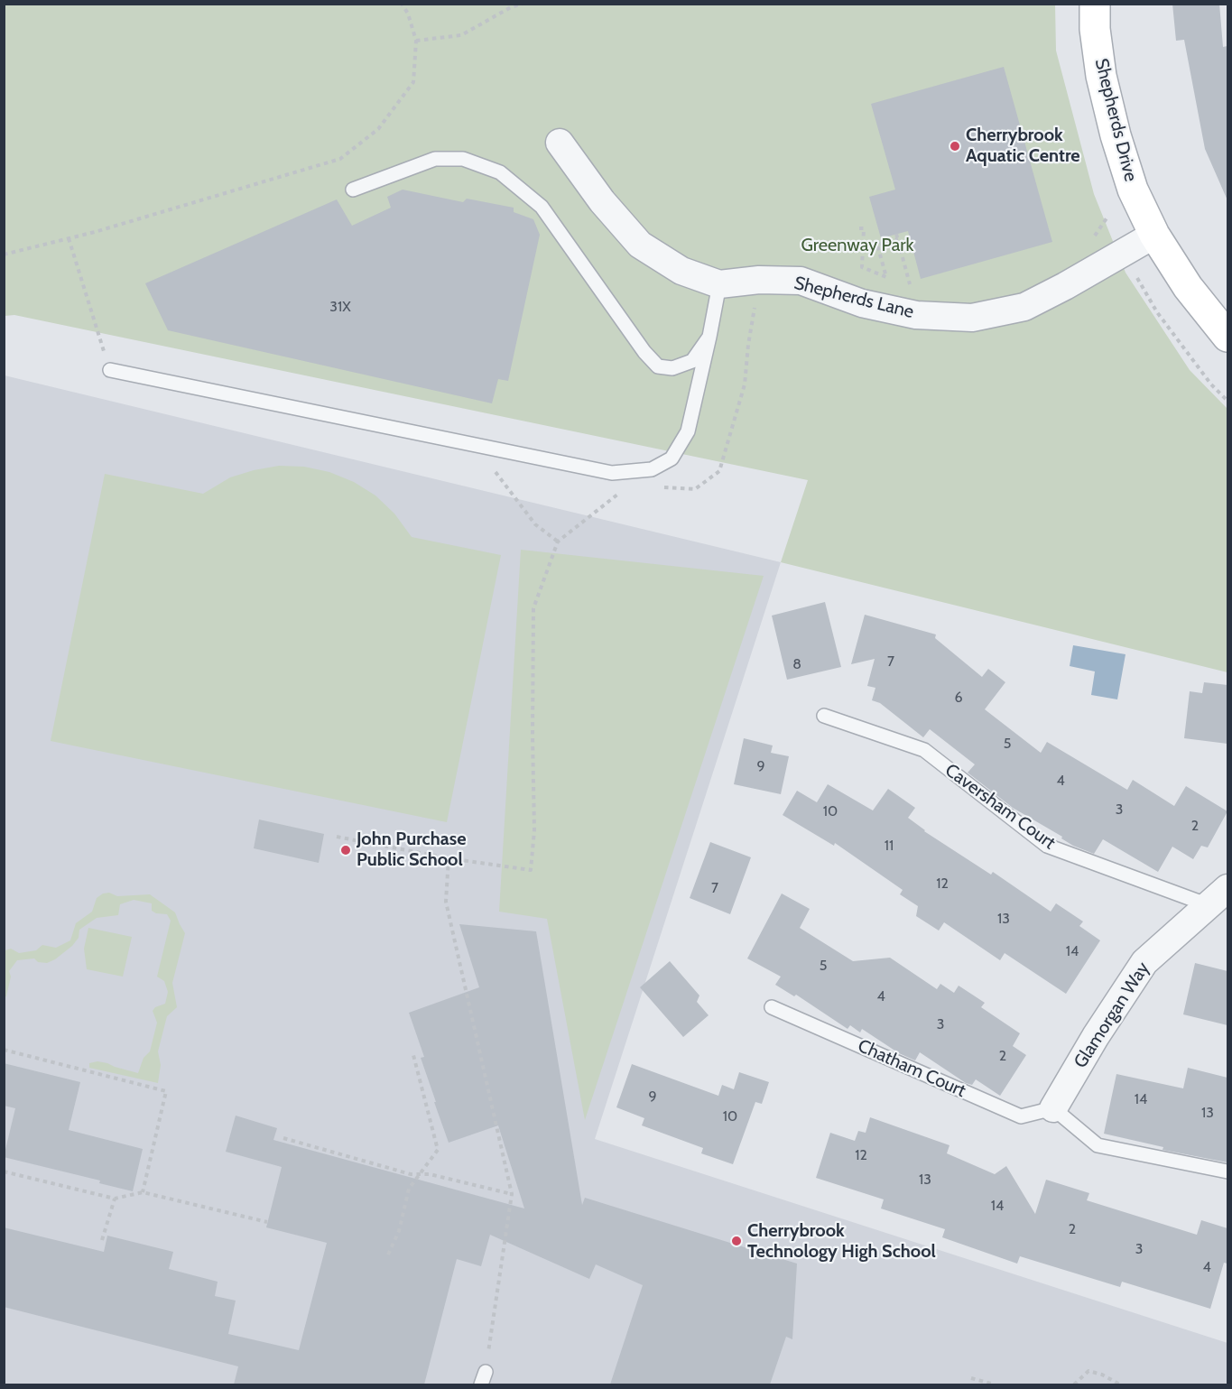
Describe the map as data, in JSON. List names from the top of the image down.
{
  "streets": {
    "main road": ["Shepherds Drive"],
    "street": ["Shepherds Lane", "Glamorgan Way"],
    "lane": ["Caversham Court", "Chatham Court"]
  },
  "crossings": [
    ["Shepherds Drive", "Shepherds Lane"],
    ["Caversham Court", "Glamorgan Way"],
    ["Glamorgan Way", "Chatham Court"]
  ],
  "parks": ["Greenway Park"],
  "places": ["Cherrybrook Aquatic Centre", "John Purchase Public School", "Cherrybrook Technology High School"],
  "house_numbers": [
    "31X",
    "7",
    "8",
    "6",
    "5",
    "9",
    "4",
    "3",
    "10",
    "2",
    "11",
    "12",
    "7",
    "13",
    "14",
    "5",
    "4",
    "3",
    "2",
    "9",
    "14",
    "13",
    "10",
    "12",
    "13",
    "14",
    "2",
    "3",
    "4"
  ]
}
